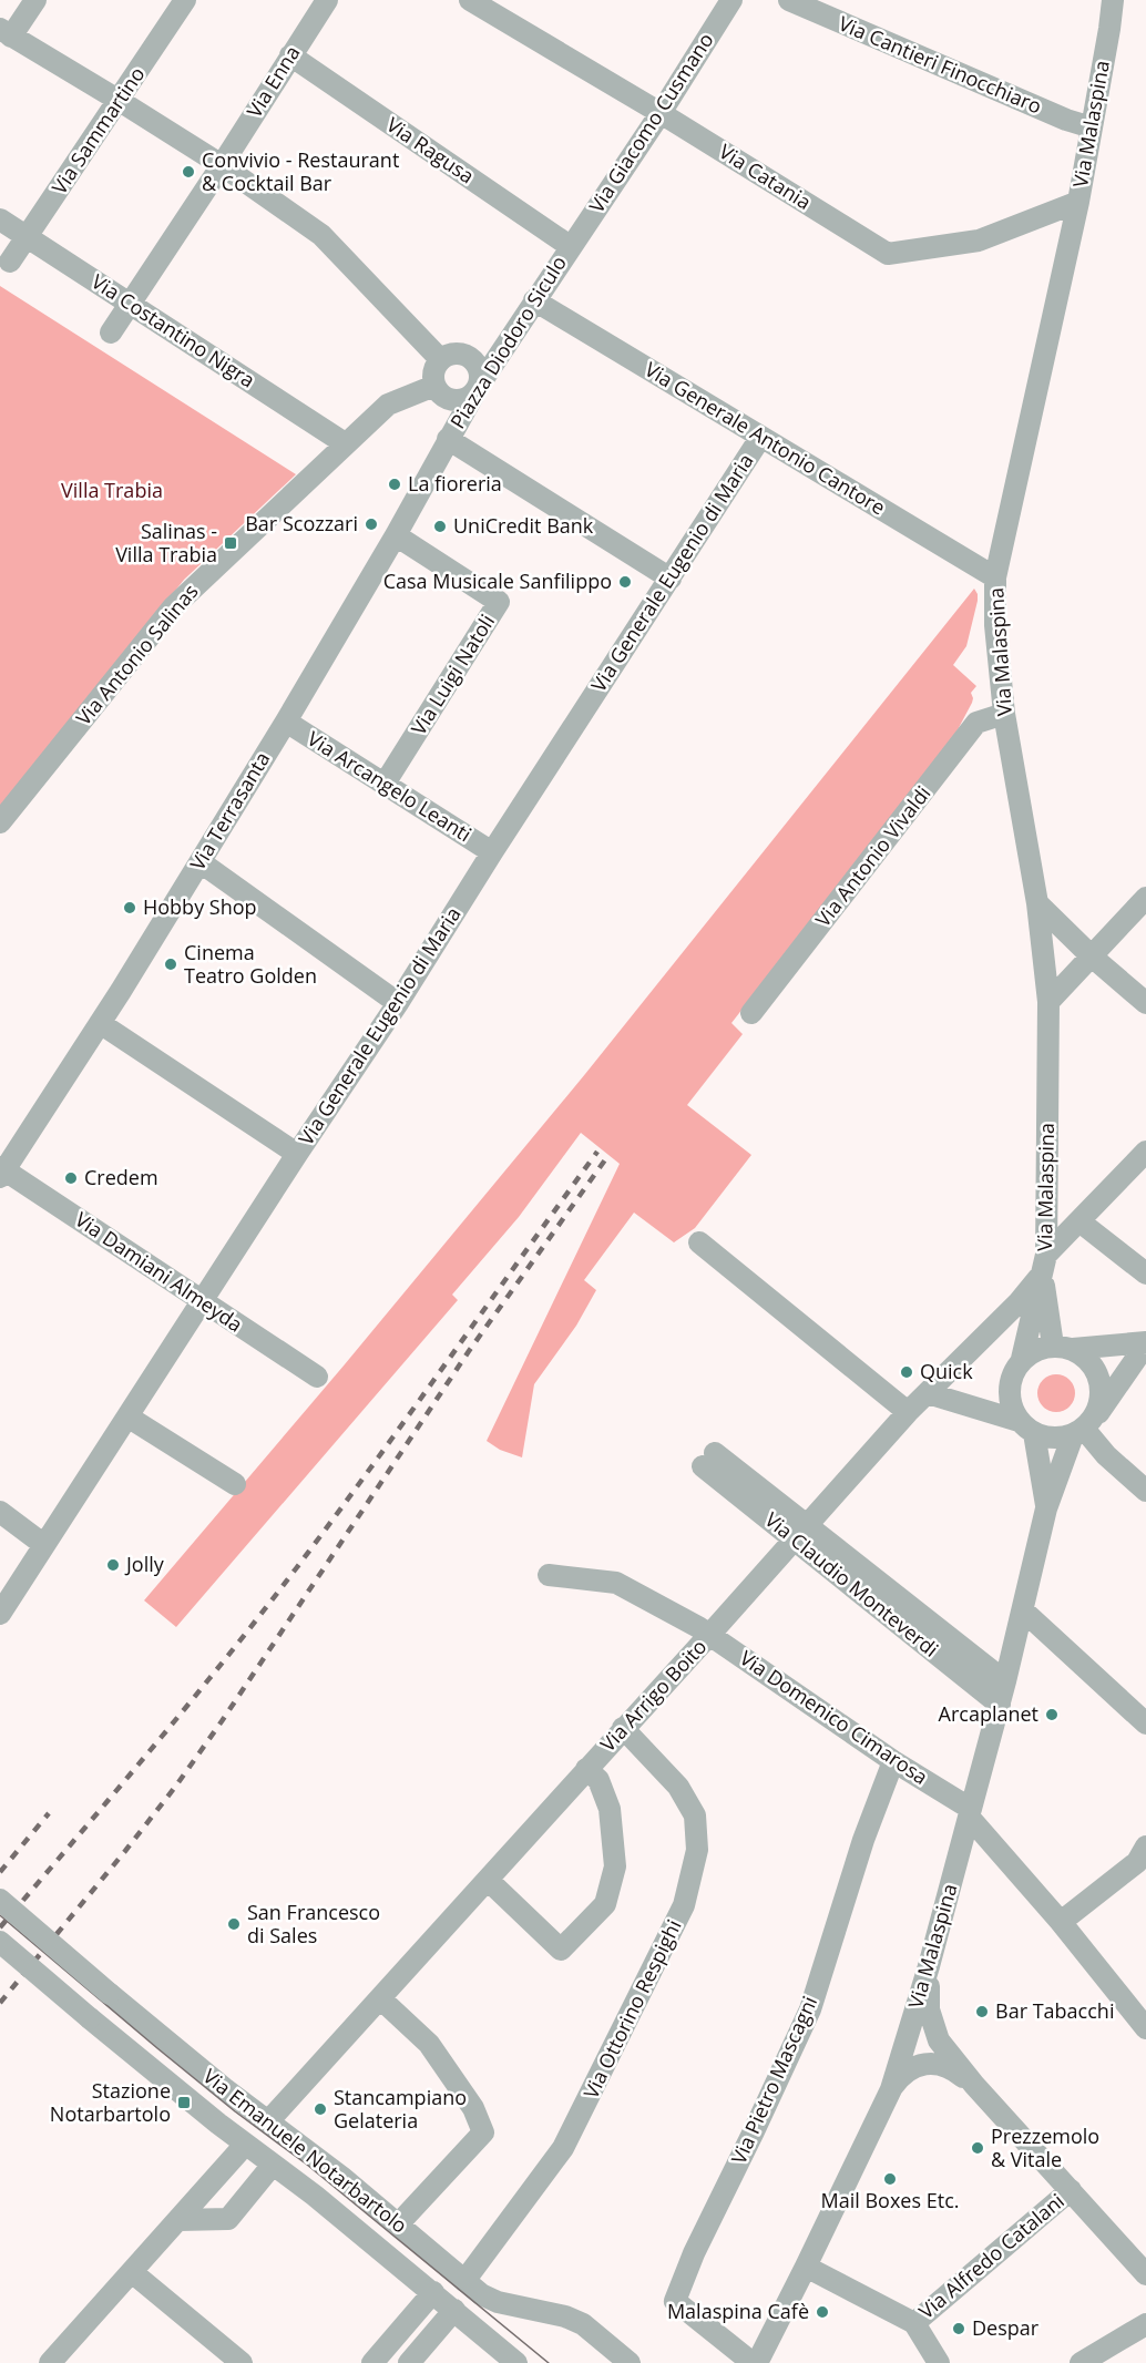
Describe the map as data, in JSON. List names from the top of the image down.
{
  "streets": {
    "street": [
      "Via Cantieri Finocchiaro",
      "Via Enna",
      "Via Giacomo Cusmano",
      "Via Malaspina",
      "Via Sammartino",
      "Via Ragusa",
      "Via Catania",
      "Via Costantino Nigra",
      "Piazza Diodoro Siculo",
      "Via Generale Antonio Cantore",
      "Via Generale Eugenio di Maria",
      "Via Antonio Salinas",
      "Via Luigi Natoli",
      "Via Arcangelo Leanti",
      "Via Terrasanta",
      "Via Antonio Vivaldi",
      "Via Damiani Almeyda",
      "Via Claudio Monteverdi",
      "Via Arrigo Boito",
      "Via Domenico Cimarosa",
      "Via Ottorino Respighi",
      "Via Pietro Mascagni",
      "Via Emanuele Notarbartolo",
      "Via Alfredo Catalani"
    ]
  },
  "crossings": [
    ["Via Cantieri Finocchiaro", "Via Malaspina"],
    ["Via Enna", "Via Ragusa"],
    ["Via Enna", "Via Costantino Nigra"],
    ["Via Giacomo Cusmano", "Via Ragusa"],
    ["Via Giacomo Cusmano", "Via Catania"],
    ["Via Giacomo Cusmano", "Piazza Diodoro Siculo"],
    ["Via Malaspina", "Via Catania"],
    ["Via Malaspina", "Via Generale Antonio Cantore"],
    ["Via Malaspina", "Via Antonio Vivaldi"],
    ["Via Malaspina", "Via Claudio Monteverdi"],
    ["Via Malaspina", "Via Arrigo Boito"],
    ["Via Malaspina", "Via Domenico Cimarosa"],
    ["Via Malaspina", "Via Pietro Mascagni"],
    ["Via Sammartino", "Via Costantino Nigra"],
    ["Via Ragusa", "Piazza Diodoro Siculo"],
    ["Via Costantino Nigra", "Piazza Diodoro Siculo"],
    ["Via Costantino Nigra", "Via Antonio Salinas"],
    ["Piazza Diodoro Siculo", "Via Generale Antonio Cantore"],
    ["Piazza Diodoro Siculo", "Via Antonio Salinas"],
    ["Piazza Diodoro Siculo", "Via Terrasanta"],
    ["Via Generale Antonio Cantore", "Via Generale Eugenio di Maria"],
    ["Via Generale Eugenio di Maria", "Via Arcangelo Leanti"],
    ["Via Generale Eugenio di Maria", "Via Damiani Almeyda"],
    ["Via Luigi Natoli", "Via Arcangelo Leanti"],
    ["Via Luigi Natoli", "Via Terrasanta"],
    ["Via Arcangelo Leanti", "Via Terrasanta"],
    ["Via Terrasanta", "Via Damiani Almeyda"],
    ["Via Claudio Monteverdi", "Via Arrigo Boito"],
    ["Via Arrigo Boito", "Via Domenico Cimarosa"],
    ["Via Arrigo Boito", "Via Ottorino Respighi"],
    ["Via Arrigo Boito", "Via Emanuele Notarbartolo"],
    ["Via Domenico Cimarosa", "Via Pietro Mascagni"],
    ["Via Ottorino Respighi", "Via Emanuele Notarbartolo"]
  ],
  "parks": ["Villa Trabia"],
  "places": {
    "other": [
      "Convivio - Restaurant & Cocktail Bar",
      "La fioreria",
      "Bar Scozzari",
      "UniCredit Bank",
      "Casa Musicale Sanfilippo",
      "Hobby Shop",
      "Cinema Teatro Golden",
      "Credem",
      "Quick",
      "Jolly",
      "Arcaplanet",
      "San Francesco di Sales",
      "Bar Tabacchi",
      "Stancampiano Gelateria",
      "Prezzemolo & Vitale",
      "Mail Boxes Etc.",
      "Malaspina Cafè",
      "Despar"
    ],
    "transit": ["Salinas - Villa Trabia", "Stazione Notarbartolo"]
  }
}
